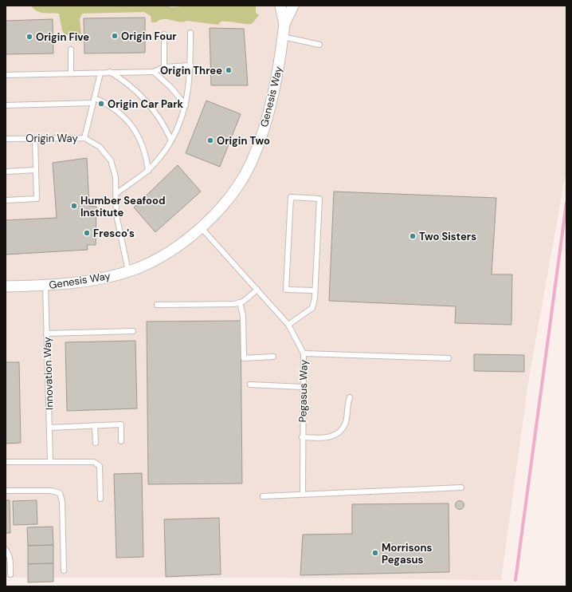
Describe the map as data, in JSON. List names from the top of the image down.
{
  "streets": {
    "street": ["Genesis Way"],
    "lane": ["Origin Way", "Innovation Way", "Pegasus Way"]
  },
  "crossings": [
    ["Genesis Way", "Origin Way"],
    ["Genesis Way", "Innovation Way"],
    ["Genesis Way", "Pegasus Way"]
  ],
  "places": [
    "Origin Four",
    "Origin Five",
    "Origin Three",
    "Origin Car Park",
    "Origin Two",
    "Humber Seafood Institute",
    "Fresco's",
    "Two Sisters",
    "Morrisons Pegasus"
  ]
}
